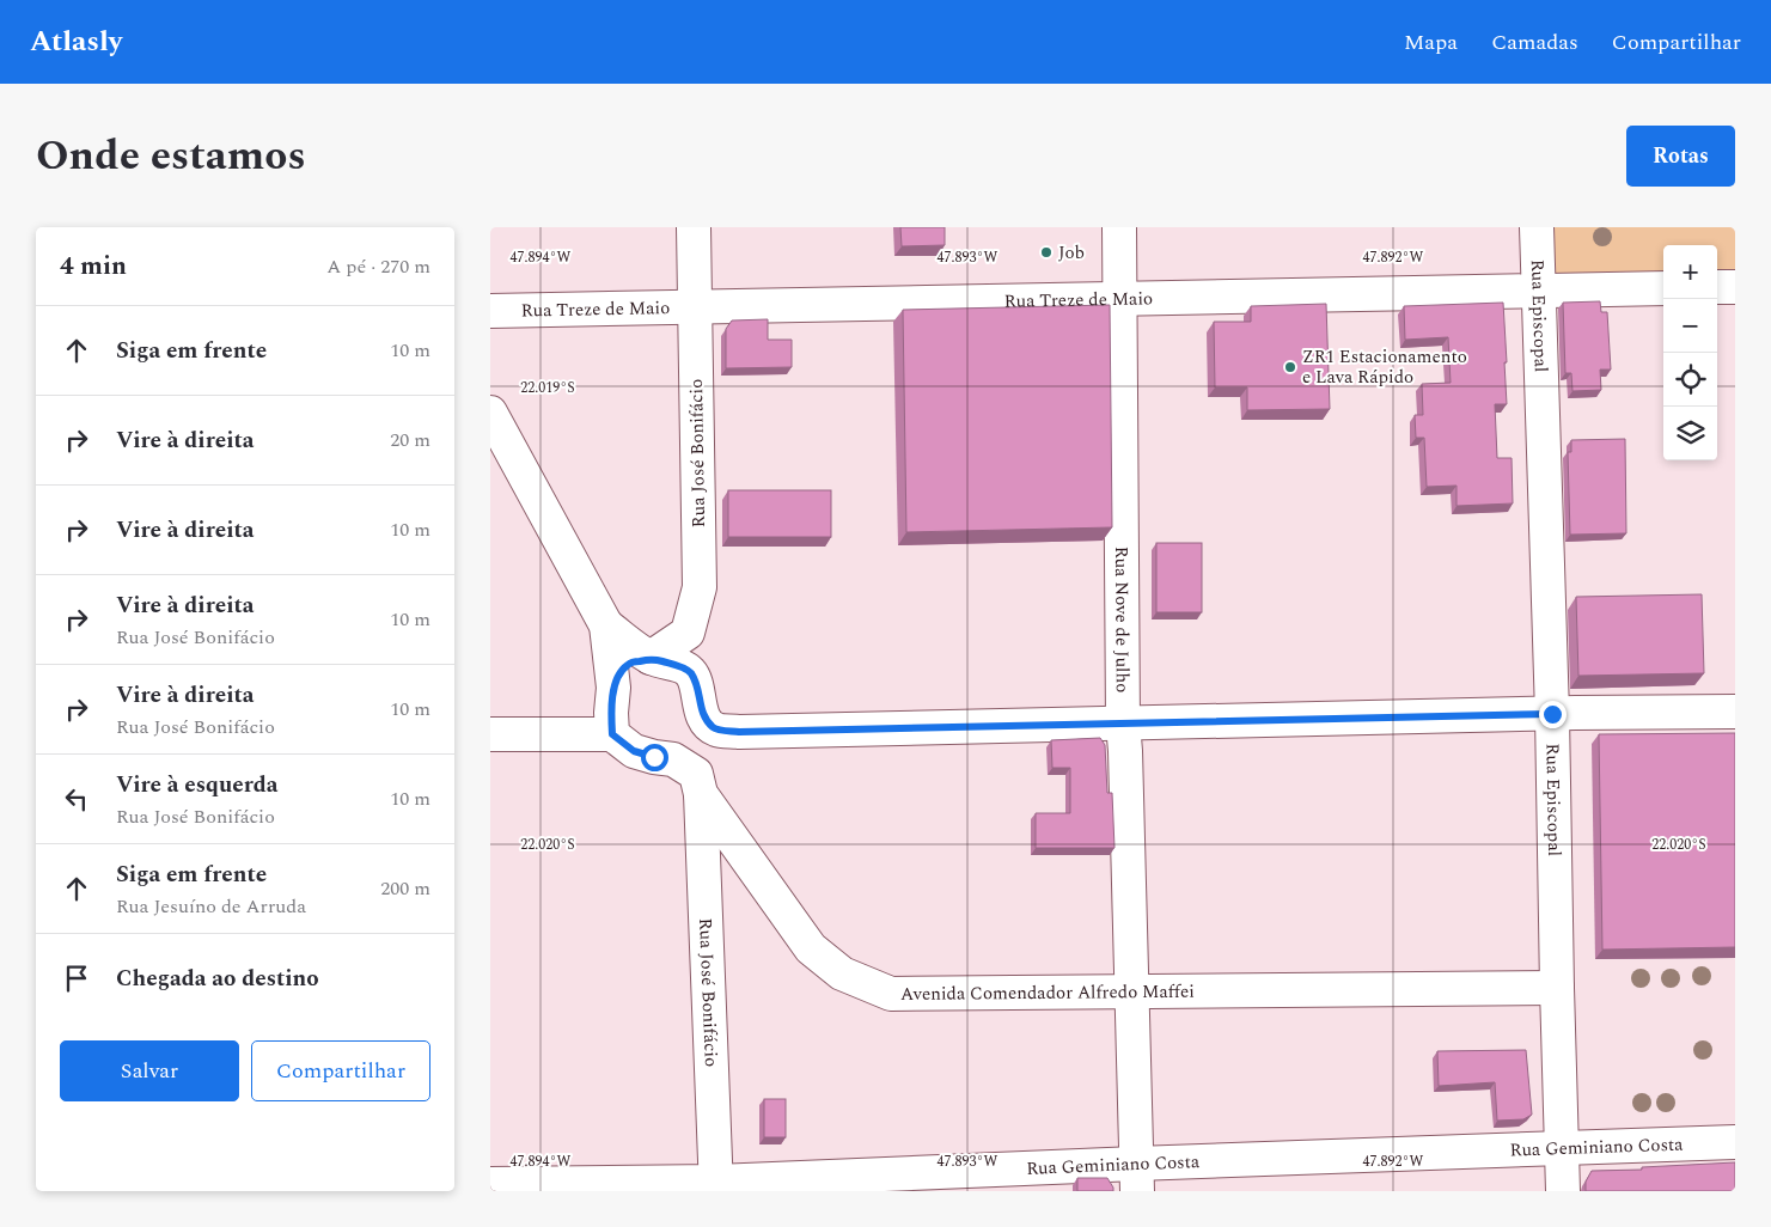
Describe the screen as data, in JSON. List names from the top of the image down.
{
  "streets": {
    "main road": [
      "Rua Treze de Maio",
      "Rua Episcopal",
      "Rua José Bonifácio",
      "Rua Nove de Julho",
      "Avenida Comendador Alfredo Maffei",
      "Rua Geminiano Costa"
    ]
  },
  "crossings": [
    ["Rua Treze de Maio", "Rua Episcopal"],
    ["Rua Treze de Maio", "Rua José Bonifácio"],
    ["Rua Treze de Maio", "Rua Nove de Julho"],
    ["Rua Episcopal", "Avenida Comendador Alfredo Maffei"],
    ["Rua Episcopal", "Rua Geminiano Costa"],
    ["Rua José Bonifácio", "Avenida Comendador Alfredo Maffei"],
    ["Rua José Bonifácio", "Rua Geminiano Costa"],
    ["Rua Nove de Julho", "Avenida Comendador Alfredo Maffei"],
    ["Rua Nove de Julho", "Rua Geminiano Costa"]
  ],
  "places": ["Job", "ZR1 Estacionamento e Lava Rápido"],
  "page": {
    "header": "Atlasly",
    "nav": ["Mapa", "Camadas", "Compartilhar"],
    "title": "Onde estamos",
    "buttons": [
      "Rotas",
      ["Salvar", "Compartilhar"]
    ],
    "heading": ["4 min", "A pé · 270 m"],
    "map_buttons": ["+", "−"],
    "list": [
      ["Siga em frente", "10 m"],
      ["Vire à direita", "20 m"],
      ["Vire à direita", "10 m"],
      ["Vire à direita", "Rua José Bonifácio", "10 m"],
      ["Vire à direita", "Rua José Bonifácio", "10 m"],
      ["Vire à esquerda", "Rua José Bonifácio", "10 m"],
      ["Siga em frente", "Rua Jesuíno de Arruda", "200 m"],
      "Chegada ao destino"
    ]
  },
  "coordinates": [
    "47.894°W",
    "47.893°W",
    "47.892°W",
    "22.019°S",
    "22.020°S"
  ]
}
